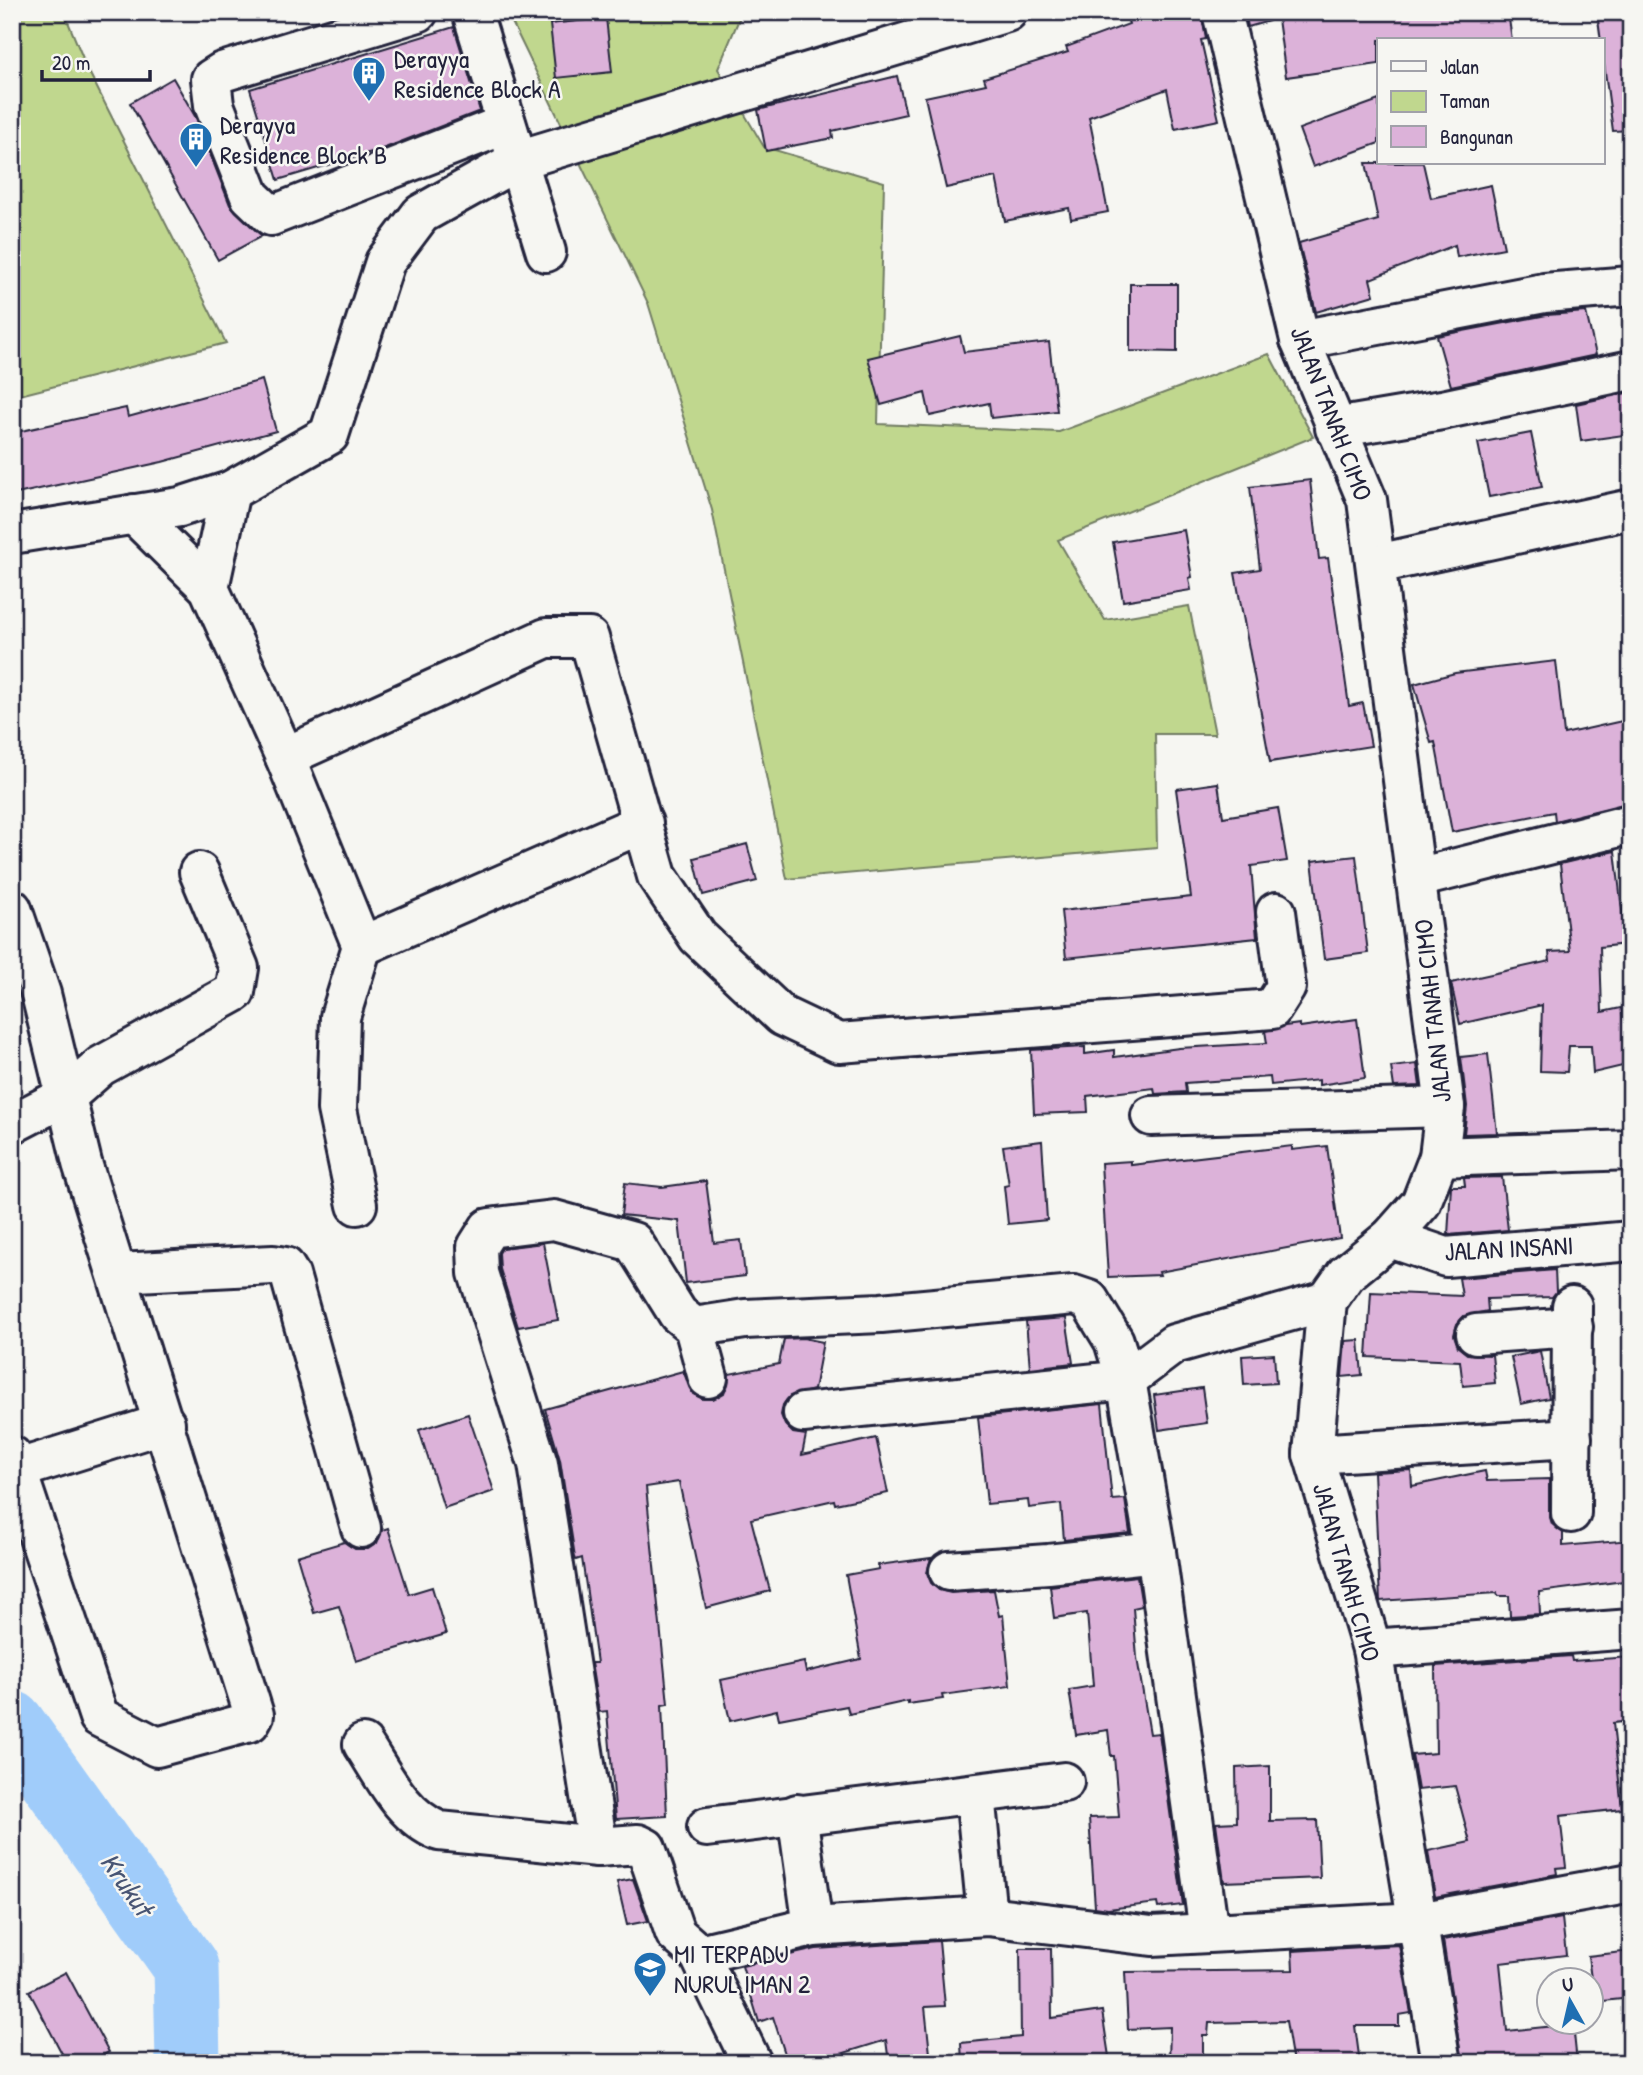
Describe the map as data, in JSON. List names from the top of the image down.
{
  "streets": {
    "street": ["JALAN TANAH CIMO", "JALAN INSANI"]
  },
  "crossings": [
    ["JALAN TANAH CIMO", "JALAN INSANI"]
  ],
  "water": ["Krukut"],
  "places": {
    "building": ["Derayya Residence Block A", "Derayya Residence Block B"],
    "school or university": ["MI TERPADU NURUL IMAN 2"]
  },
  "legend": ["Jalan", "Taman", "Bangunan"],
  "scale_bar": "20 m",
  "north": "top"
}
